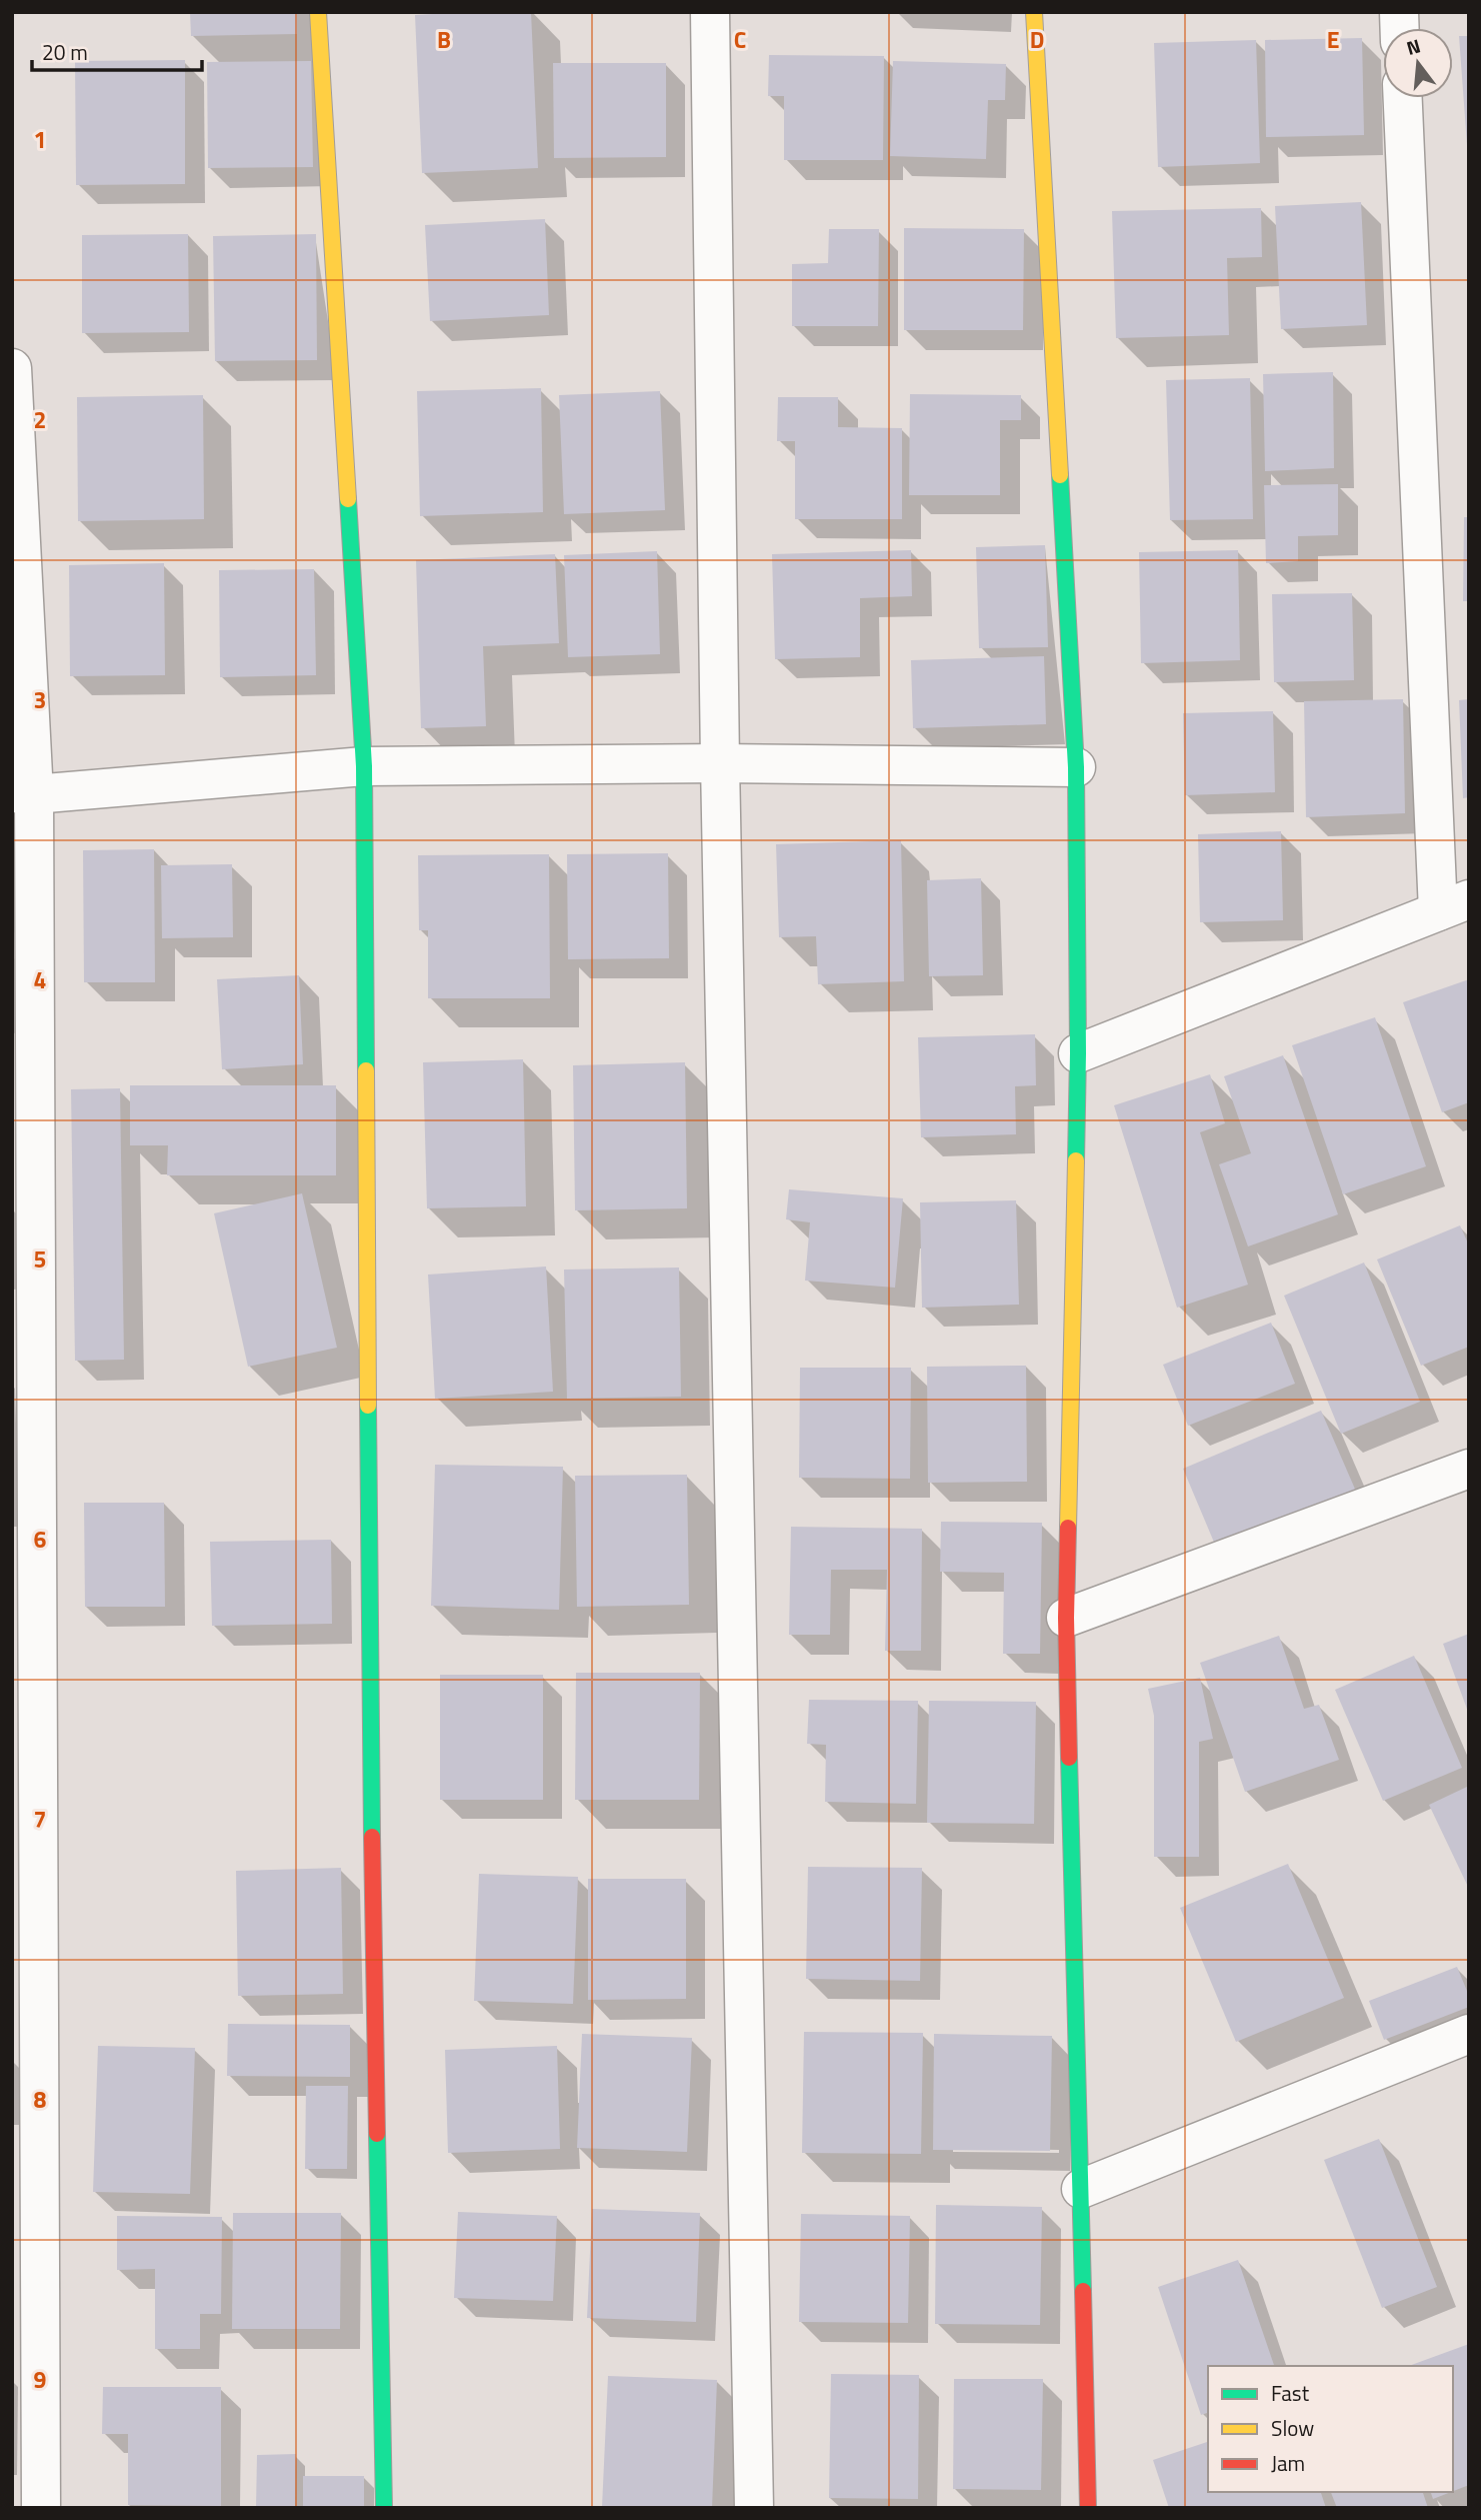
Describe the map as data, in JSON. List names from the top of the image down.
{
  "legend": ["Fast", "Slow", "Jam"],
  "scale_bar": "20 m",
  "north": "top",
  "grid": {
    "columns": [
      "B",
      "C",
      "D",
      "E"
    ],
    "rows": [
      "1",
      "2",
      "3",
      "4",
      "5",
      "6",
      "7",
      "8",
      "9"
    ]
  }
}
